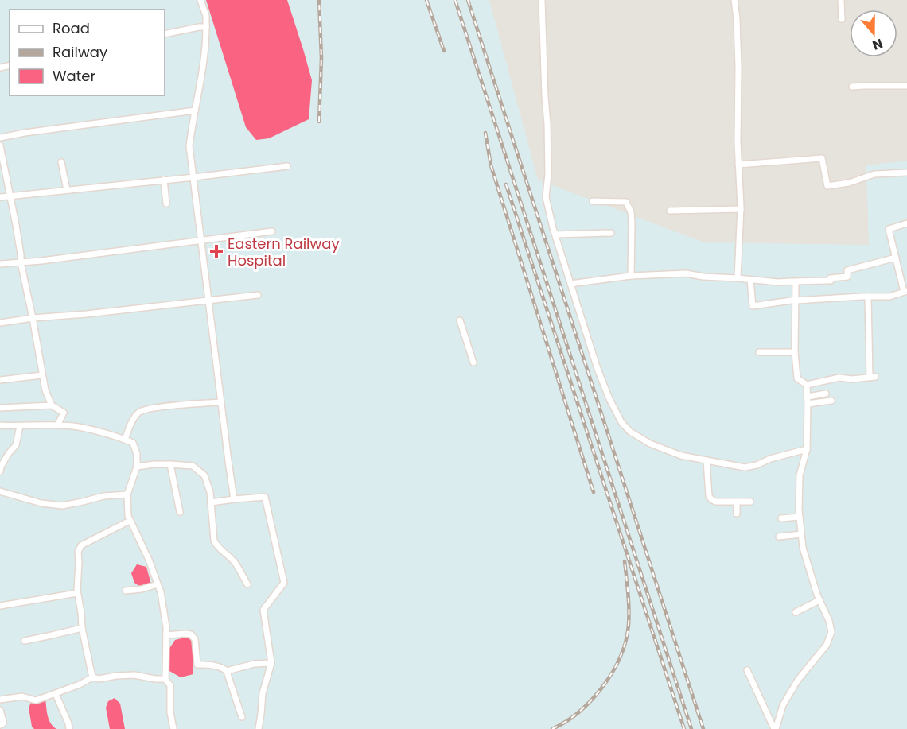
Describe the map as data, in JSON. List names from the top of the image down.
{
  "places": {
    "health": ["Eastern Railway Hospital"]
  },
  "legend": ["Road", "Railway", "Water"],
  "north": "bottom"
}
